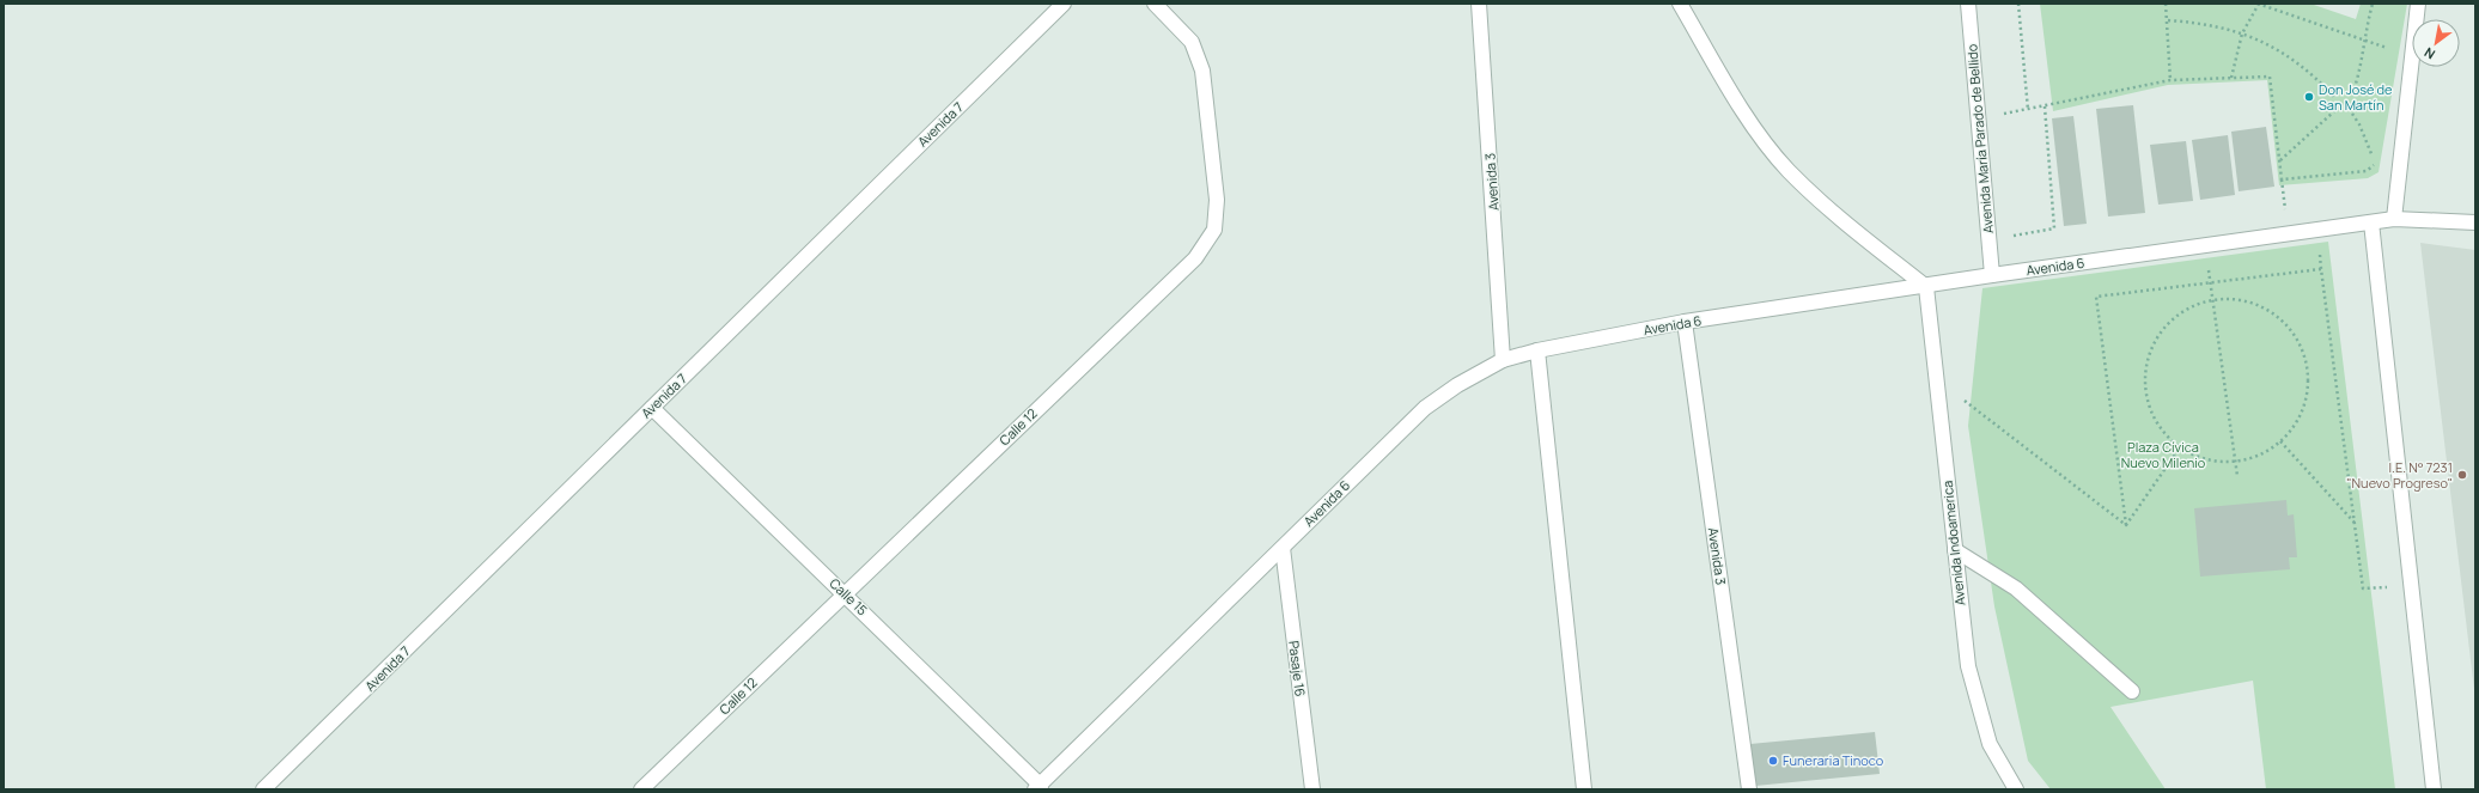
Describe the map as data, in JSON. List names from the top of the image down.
{
  "streets": {
    "street": [
      "Avenida 7",
      "Avenida María Parado de Bellido",
      "Avenida 3",
      "Avenida 6",
      "Calle 12",
      "Avenida Indoamerica",
      "Calle 15",
      "Pasaje 16"
    ]
  },
  "crossings": [
    ["Avenida 7", "Calle 15"],
    ["Avenida María Parado de Bellido", "Avenida 6"],
    ["Avenida 3", "Avenida 6"],
    ["Avenida 6", "Avenida Indoamerica"],
    ["Avenida 6", "Calle 15"],
    ["Avenida 6", "Pasaje 16"],
    ["Calle 12", "Calle 15"]
  ],
  "parks": ["Plaza Cívica Nuevo Milenio"],
  "places": ["Don José de San Martín", "I.E. N° 7231 \"Nuevo Progreso\"", "Funeraria Tinoco"],
  "north": "bottom left"
}
